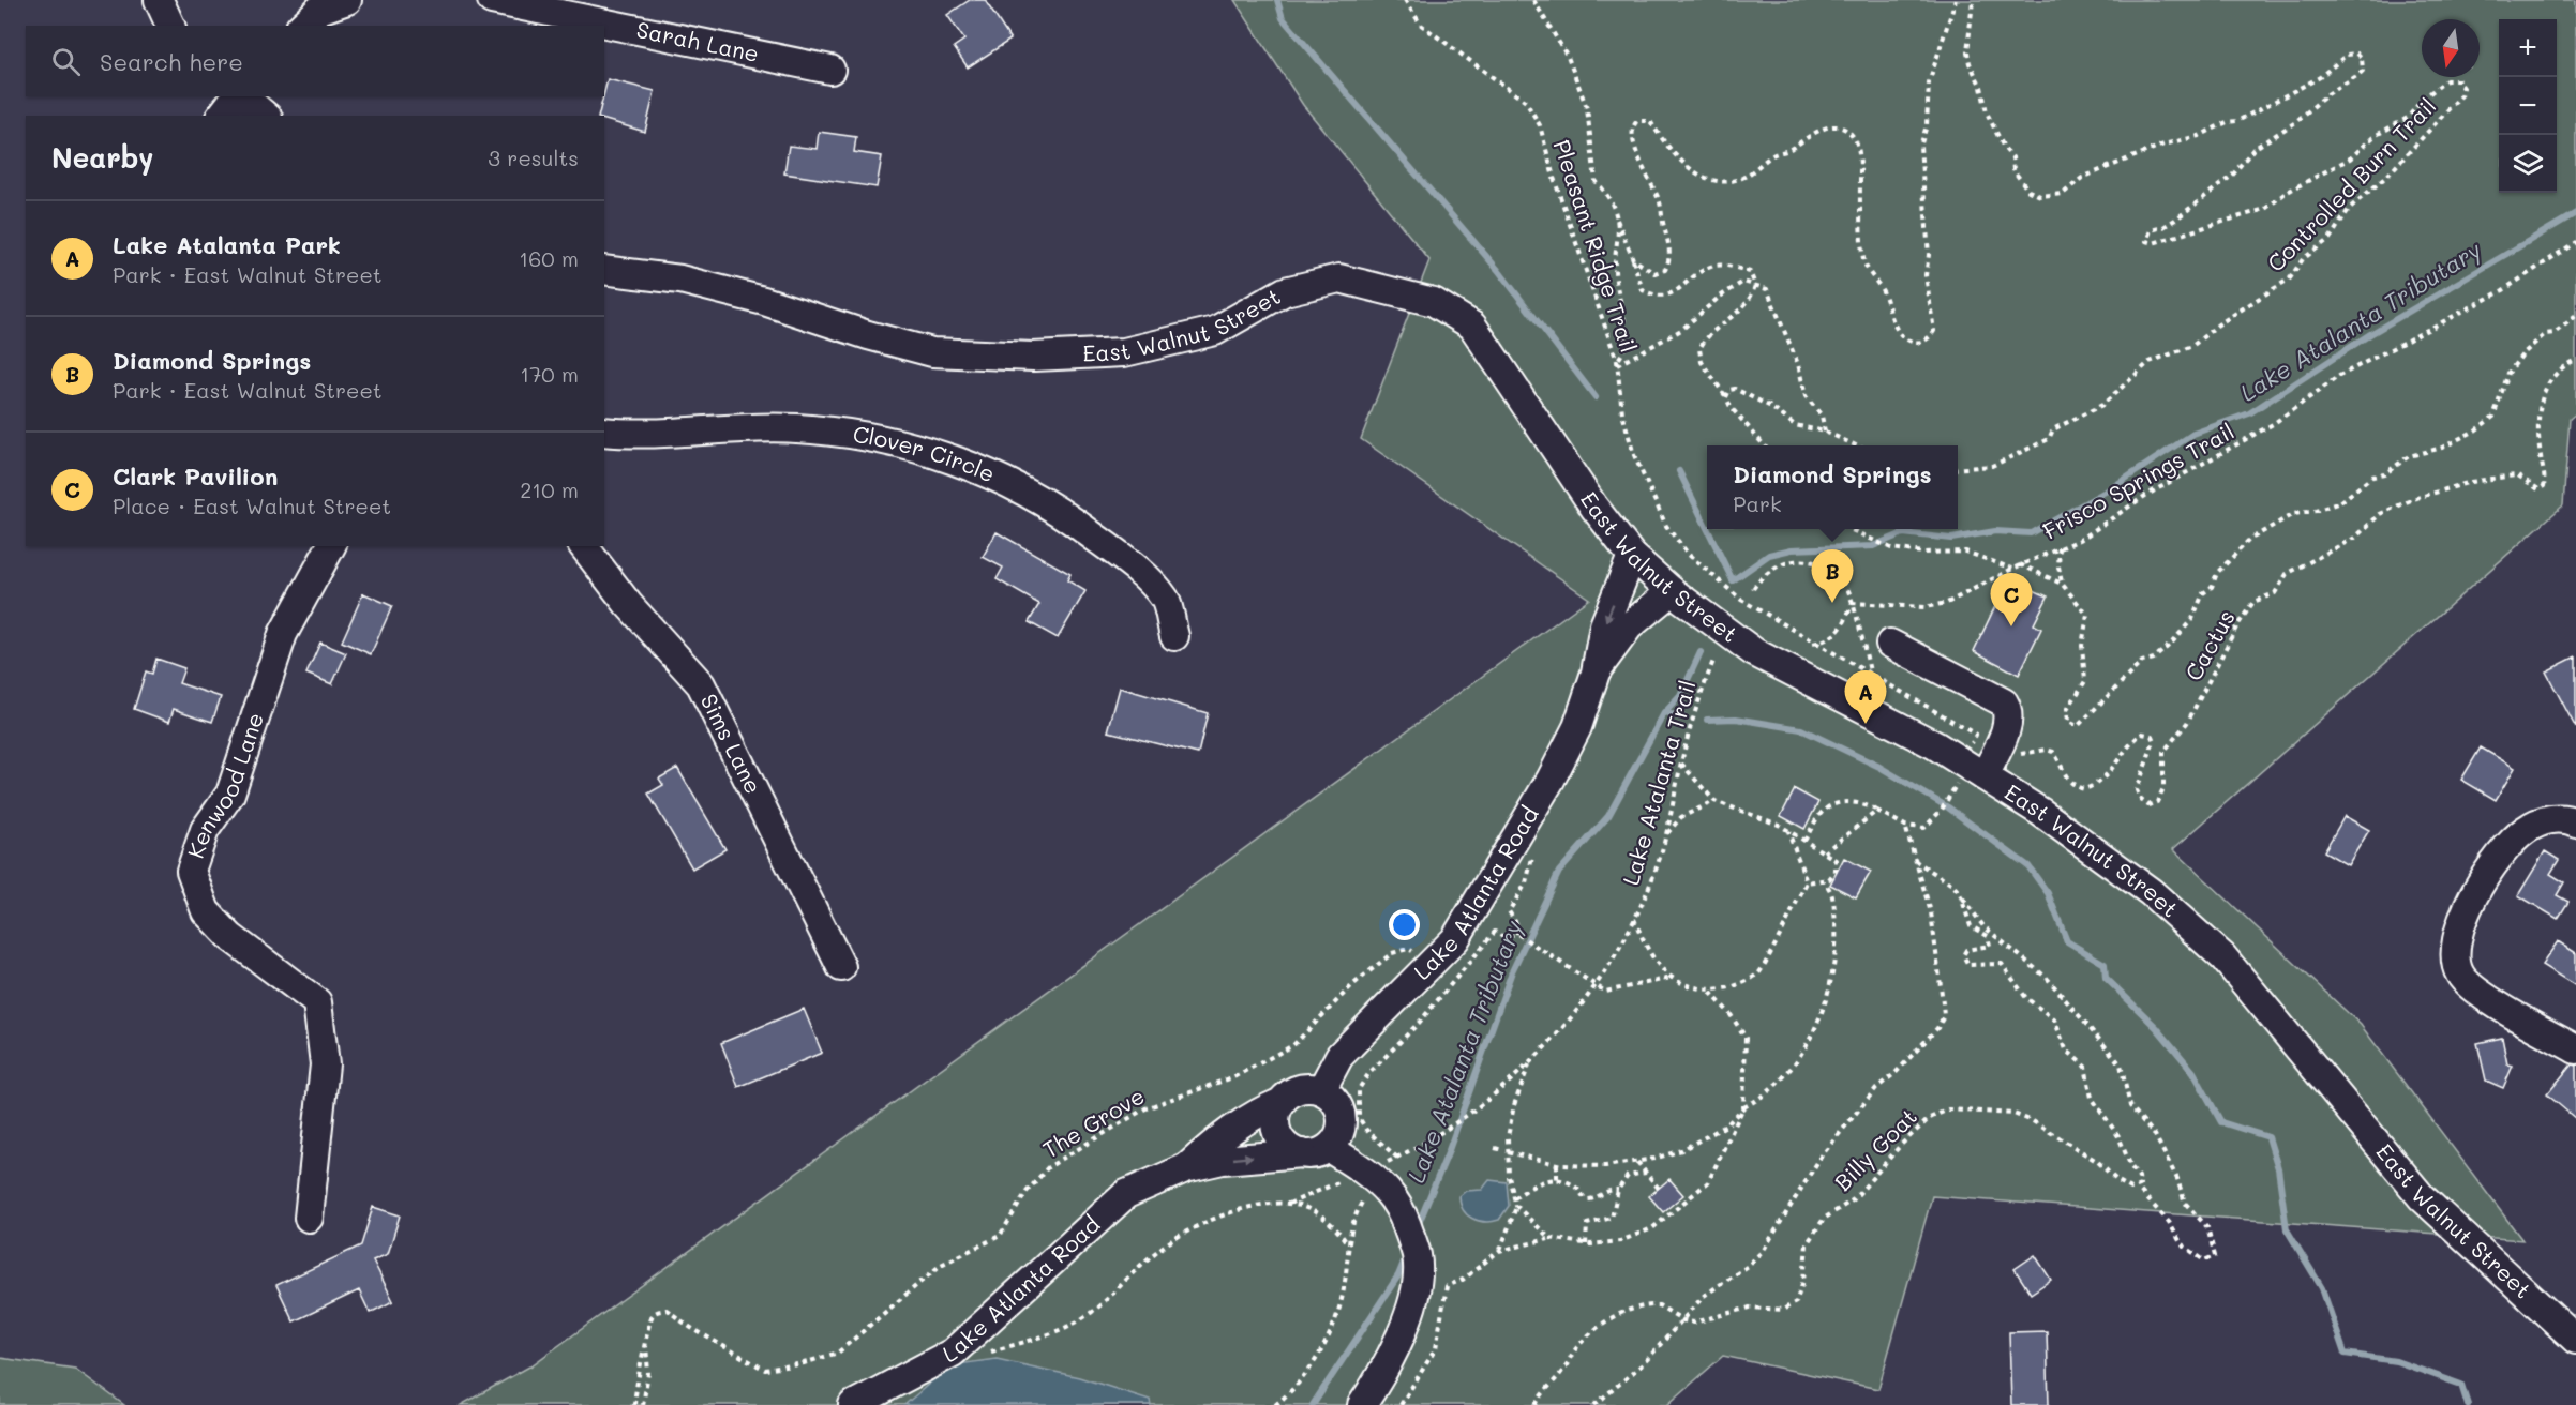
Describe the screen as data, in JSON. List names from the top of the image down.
{
  "streets": {
    "street": [
      "Sarah Lane",
      "East Walnut Street",
      "Clover Circle",
      "Sims Lane",
      "Kenwood Lane",
      "Lake Atlanta Road"
    ],
    "path": [
      "Controlled Burn Trail",
      "Pleasant Ridge Trail",
      "Frisco Springs Trail",
      "Cactus",
      "Lake Atalanta Trail",
      "The Grove",
      "Billy Goat"
    ]
  },
  "crossings": [
    ["Pleasant Ridge Trail", "East Walnut Street"],
    ["Pleasant Ridge Trail", "Cactus"],
    ["East Walnut Street", "Cactus"],
    ["East Walnut Street", "Lake Atlanta Road"],
    ["Lake Atlanta Road", "The Grove"]
  ],
  "water": ["Lake Atalanta Tributary"],
  "north": "bottom",
  "page": {
    "map_buttons": ["+", "−"],
    "search": "Search here",
    "heading": ["Nearby", "3 results"],
    "list": [
      {
        "mark": "A",
        "name": "Lake Atalanta Park",
        "note": "Park · East Walnut Street",
        "value": "160 m"
      },
      {
        "mark": "B",
        "name": "Diamond Springs",
        "note": "Park · East Walnut Street",
        "value": "170 m"
      },
      {
        "mark": "C",
        "name": "Clark Pavilion",
        "note": "Place · East Walnut Street",
        "value": "210 m"
      }
    ],
    "popup": ["Diamond Springs", "Park"],
    "pins": ["B", "C", "A"]
  }
}
